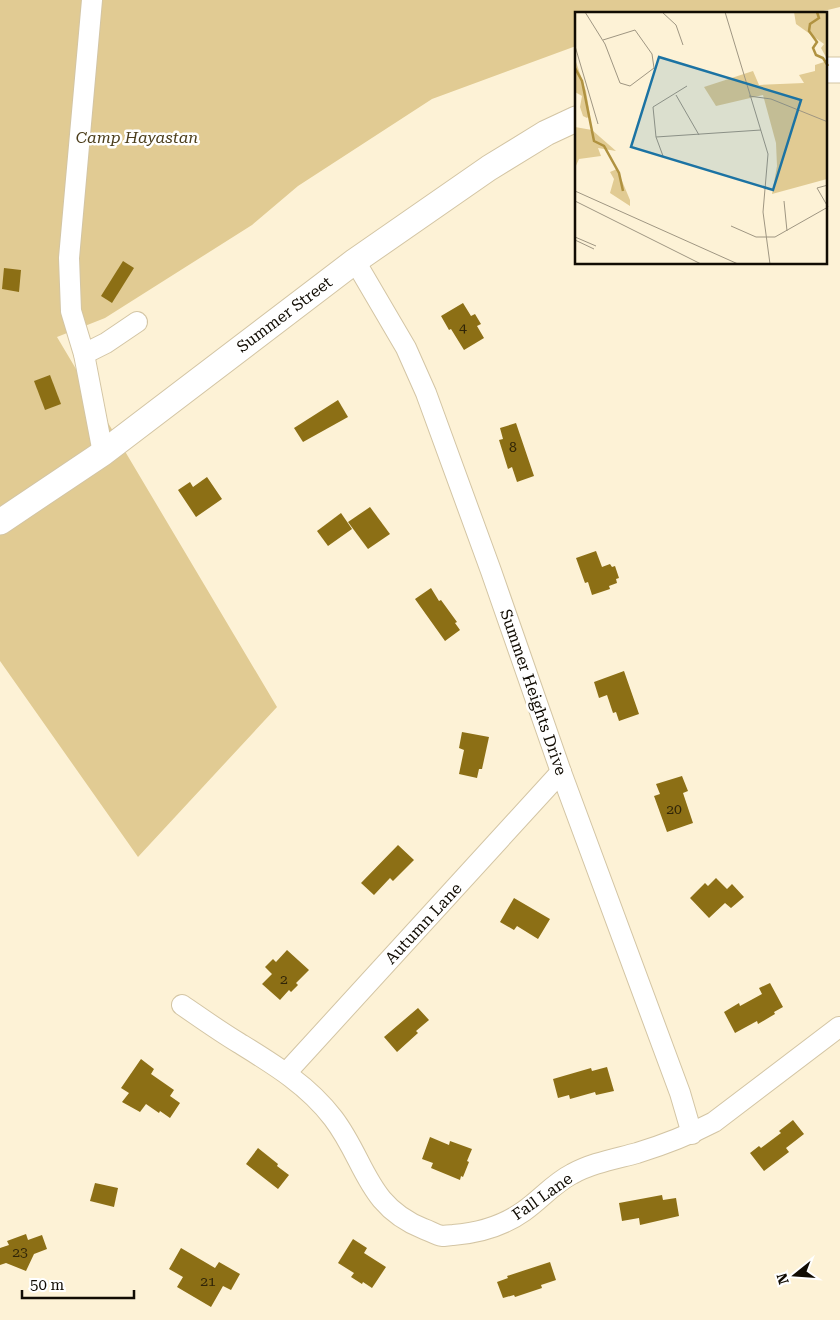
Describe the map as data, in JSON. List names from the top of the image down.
{
  "streets": {
    "main road": ["Summer Street"],
    "street": ["Summer Heights Drive", "Autumn Lane", "Fall Lane"]
  },
  "crossings": [
    ["Summer Street", "Summer Heights Drive"],
    ["Summer Heights Drive", "Autumn Lane"],
    ["Summer Heights Drive", "Fall Lane"],
    ["Autumn Lane", "Fall Lane"]
  ],
  "parks": ["Camp Hayastan"],
  "house_numbers": [
    "4",
    "8",
    "20",
    "2",
    "23",
    "21"
  ],
  "scale_bar": "50 m",
  "north": "left"
}
